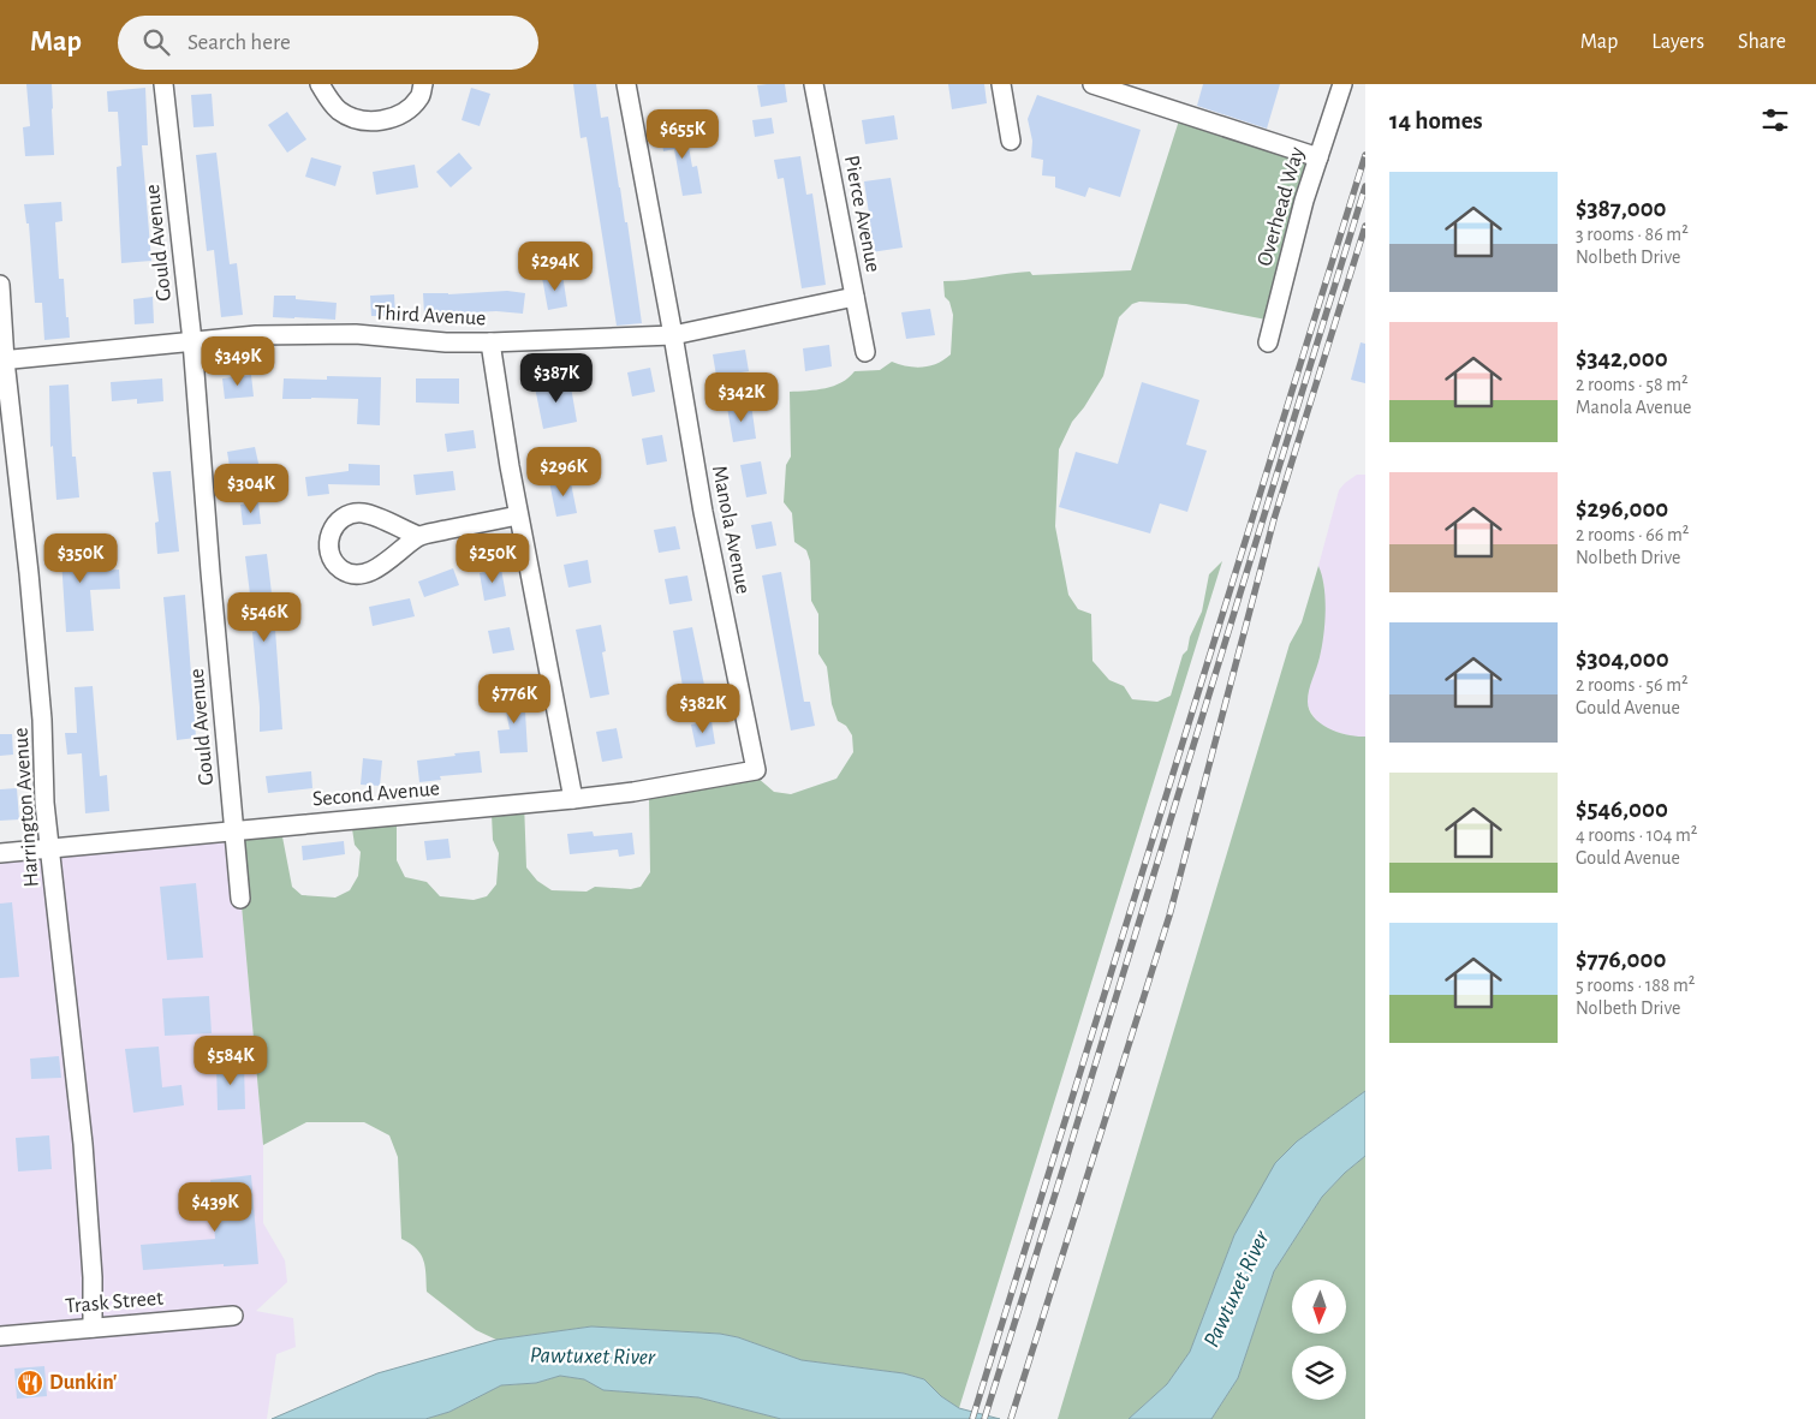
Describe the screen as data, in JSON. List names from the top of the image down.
{
  "streets": {
    "street": [
      "Overhead Way",
      "Pierce Avenue",
      "Gould Avenue",
      "Third Avenue",
      "Manola Avenue",
      "Second Avenue",
      "Harrington Avenue",
      "Trask Street"
    ]
  },
  "crossings": [
    ["Pierce Avenue", "Third Avenue"],
    ["Gould Avenue", "Third Avenue"],
    ["Gould Avenue", "Second Avenue"],
    ["Third Avenue", "Manola Avenue"],
    ["Third Avenue", "Harrington Avenue"],
    ["Manola Avenue", "Second Avenue"],
    ["Second Avenue", "Harrington Avenue"],
    ["Harrington Avenue", "Trask Street"]
  ],
  "water": ["Pawtuxet River"],
  "places": {
    "restaurant": ["Dunkin'"]
  },
  "north": "bottom",
  "page": {
    "header": "Map",
    "search": "Search here",
    "nav": ["Map", "Layers", "Share"],
    "heading": "14 homes",
    "price": [
      "$655K",
      "$294K",
      "$349K",
      "$387K",
      "$342K",
      "$296K",
      "$304K",
      "$350K",
      "$250K",
      "$546K",
      "$776K",
      "$382K",
      "$584K",
      "$439K"
    ],
    "list": [
      {
        "name": "$387,000",
        "note": "3 rooms · 86 m² · Nolbeth Drive"
      },
      {
        "name": "$342,000",
        "note": "2 rooms · 58 m² · Manola Avenue"
      },
      {
        "name": "$296,000",
        "note": "2 rooms · 66 m² · Nolbeth Drive"
      },
      {
        "name": "$304,000",
        "note": "2 rooms · 56 m² · Gould Avenue"
      },
      {
        "name": "$546,000",
        "note": "4 rooms · 104 m² · Gould Avenue"
      },
      {
        "name": "$776,000",
        "note": "5 rooms · 188 m² · Nolbeth Drive"
      }
    ]
  }
}
